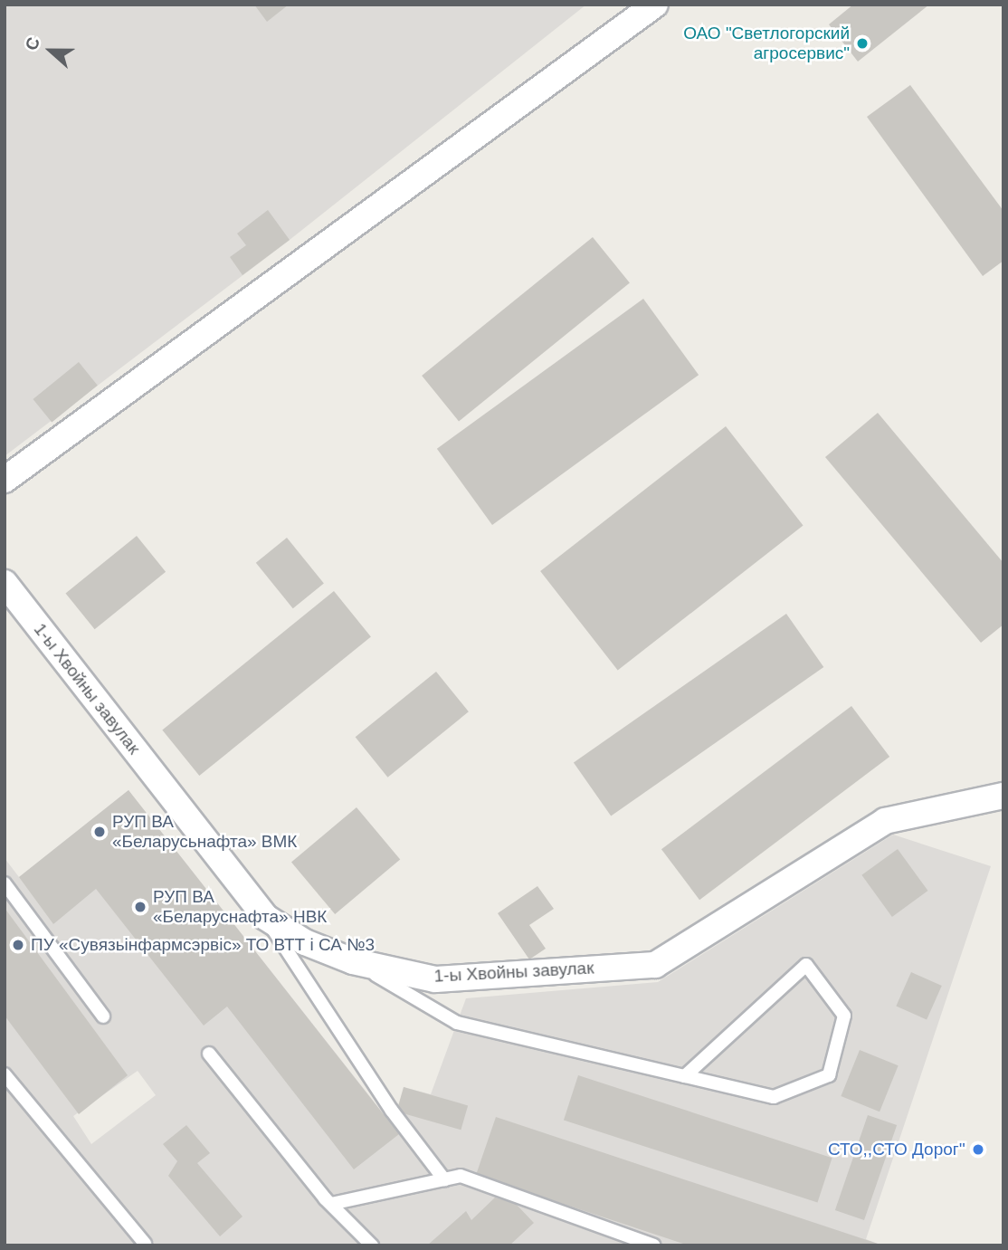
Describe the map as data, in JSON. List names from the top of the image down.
{
  "streets": {
    "street": ["1-ы Хвойны завулак"]
  },
  "places": [
    "ОАО \"Светлогорский агросервис\"",
    "РУП ВА «Беларусьнафта» ВМК",
    "РУП ВА «Беларуснафта» НВК",
    "ПУ «Сувязьінфармсэрвіс» ТО ВТТ і СА №3",
    "СТО,,СТО Дорог''"
  ],
  "north": "left"
}
